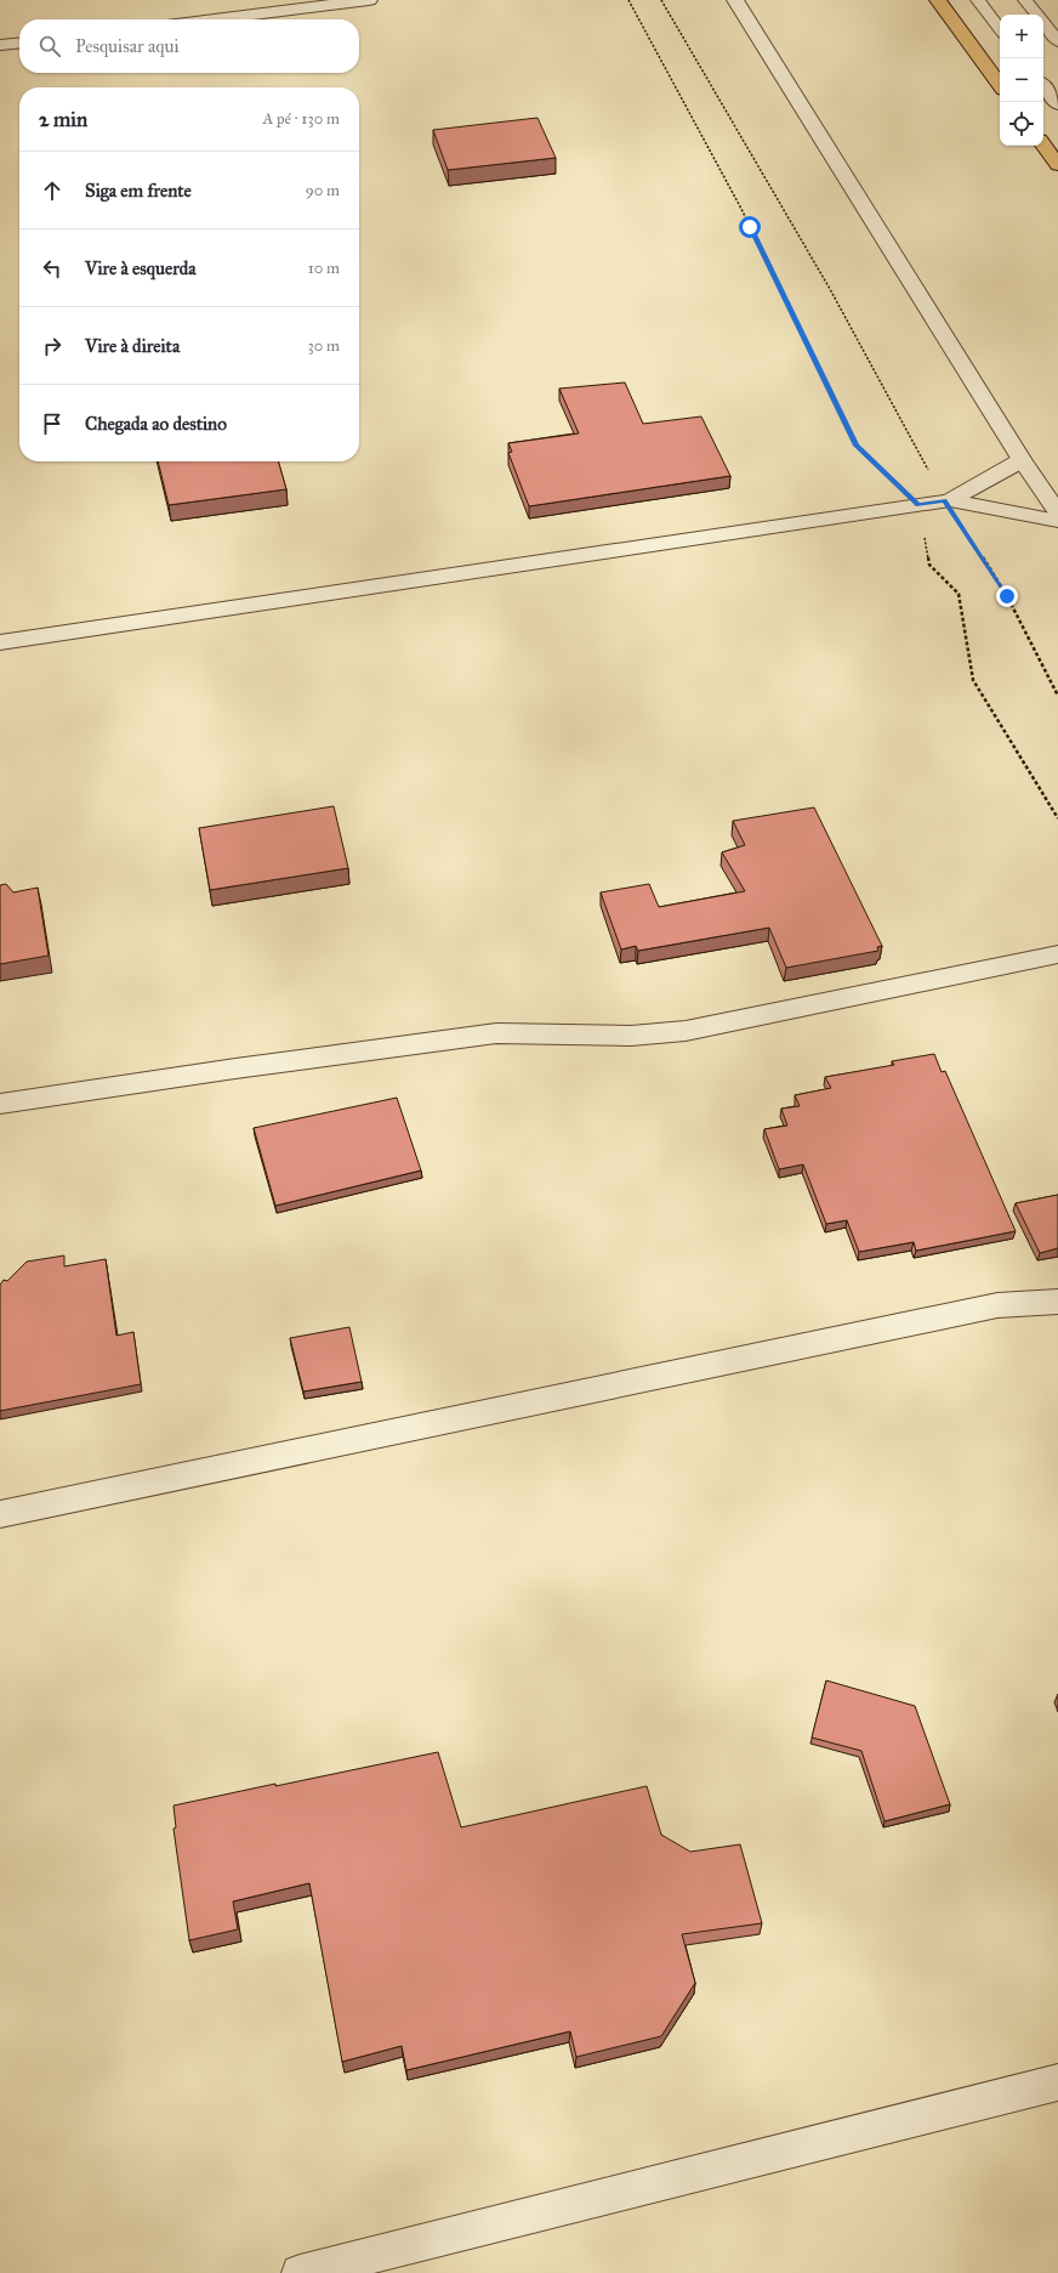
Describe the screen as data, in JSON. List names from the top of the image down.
{
  "page": {
    "map_buttons": ["+", "−"],
    "search": "Pesquisar aqui",
    "heading": ["2 min", "A pé · 130 m"],
    "list": [
      ["Siga em frente", "90 m"],
      ["Vire à esquerda", "10 m"],
      ["Vire à direita", "30 m"],
      "Chegada ao destino"
    ]
  }
}
